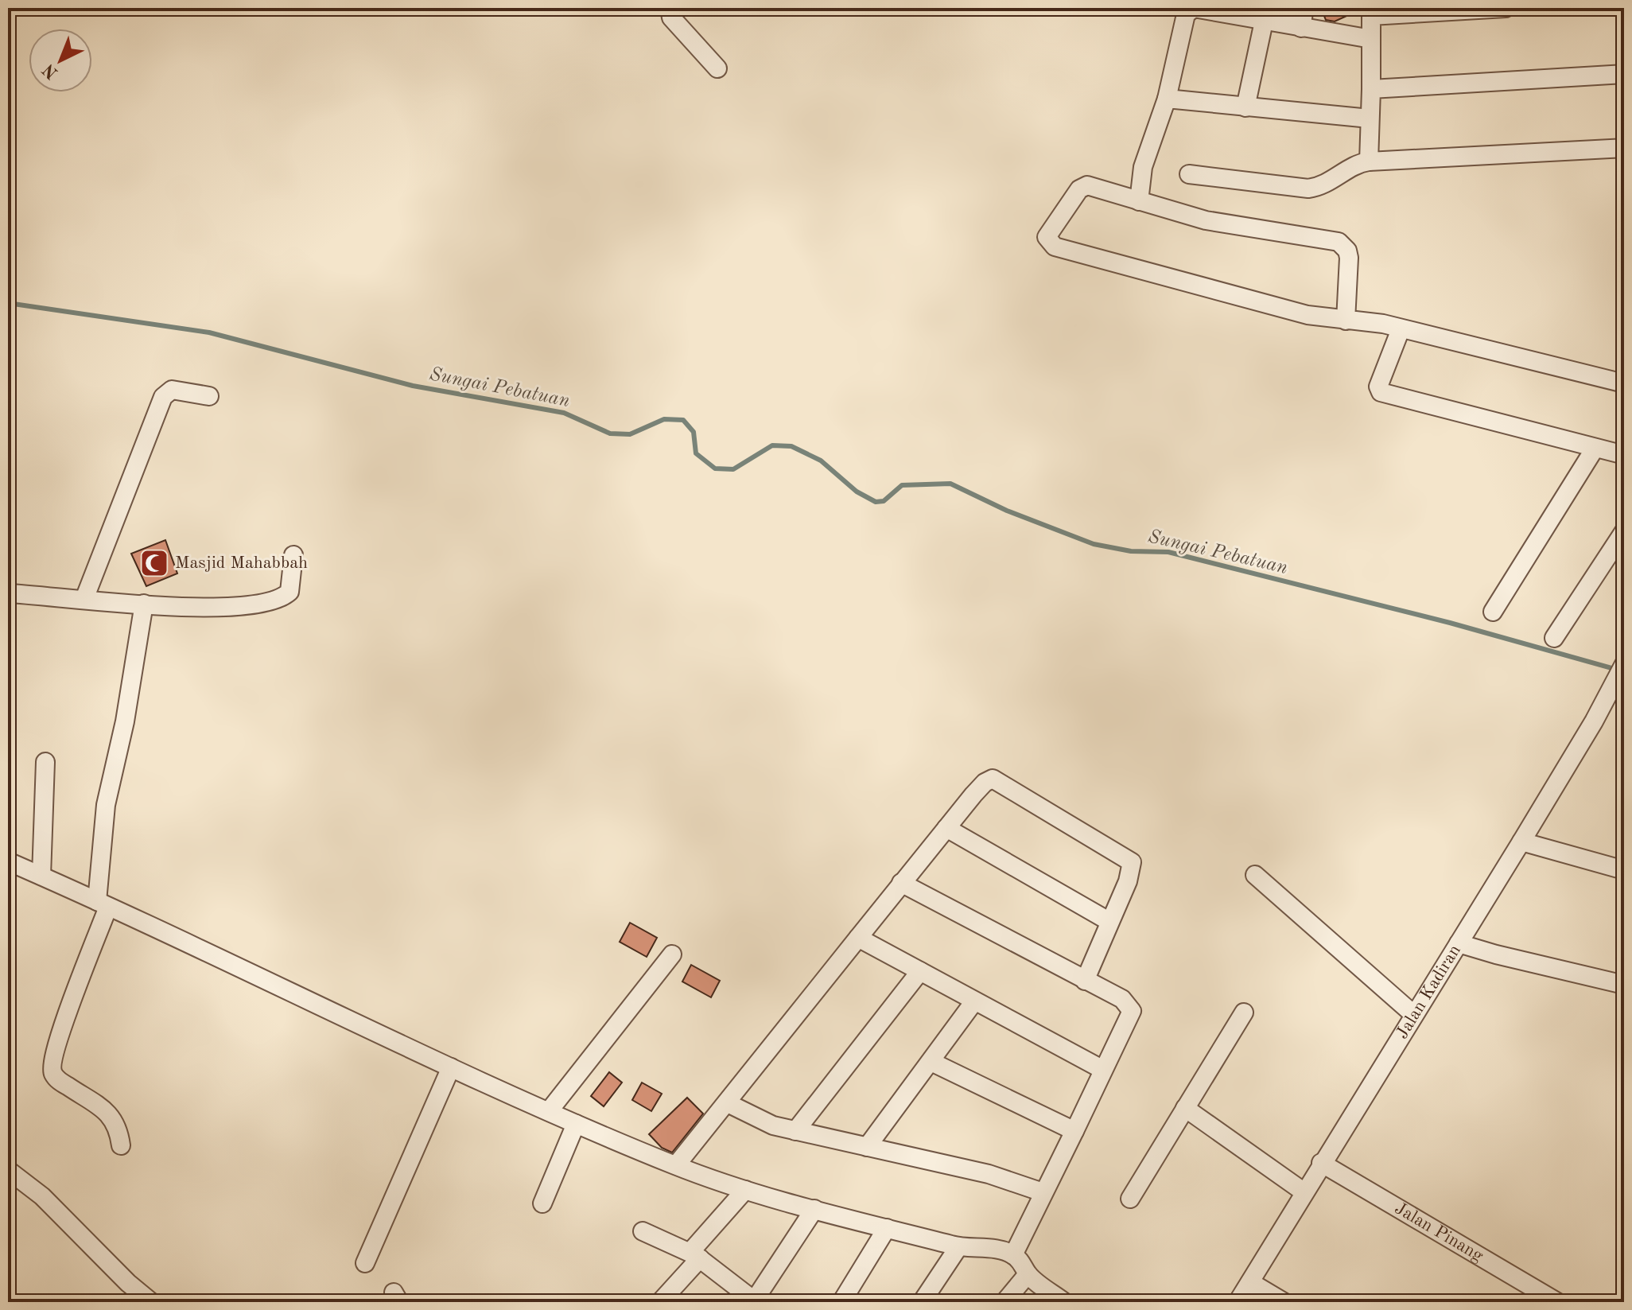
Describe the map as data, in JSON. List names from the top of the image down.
{
  "streets": {
    "street": ["Jalan Kadiran", "Jalan Pinang"]
  },
  "crossings": [
    ["Jalan Kadiran", "Jalan Pinang"]
  ],
  "water": ["Sungai Pebatuan"],
  "places": {
    "mosque": ["Masjid Mahabbah"]
  },
  "north": "bottom left"
}
